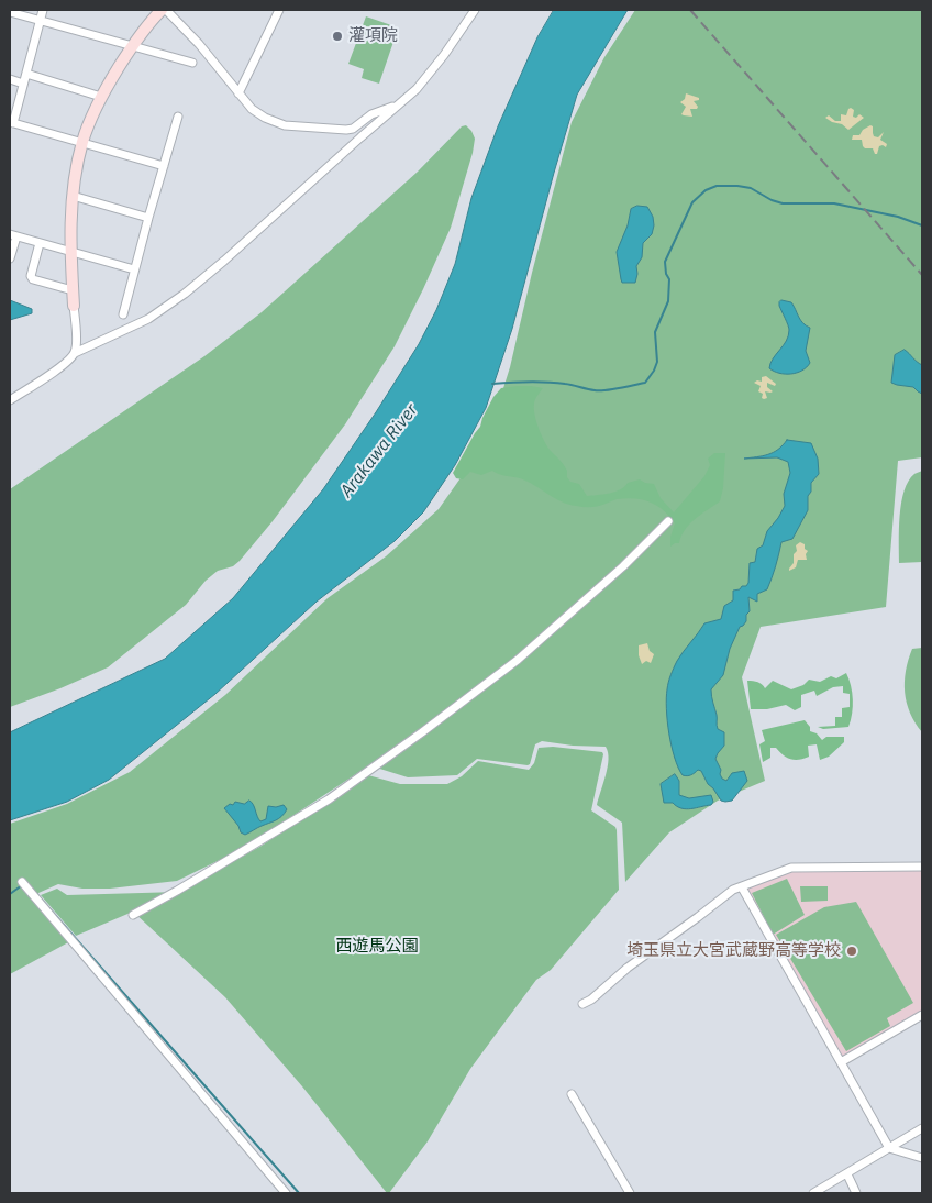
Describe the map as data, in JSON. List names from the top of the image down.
{
  "water": ["Arakawa River"],
  "parks": ["西遊馬公園"],
  "places": ["灌項院", "埼玉県立大宮武蔵野高等学校"]
}
